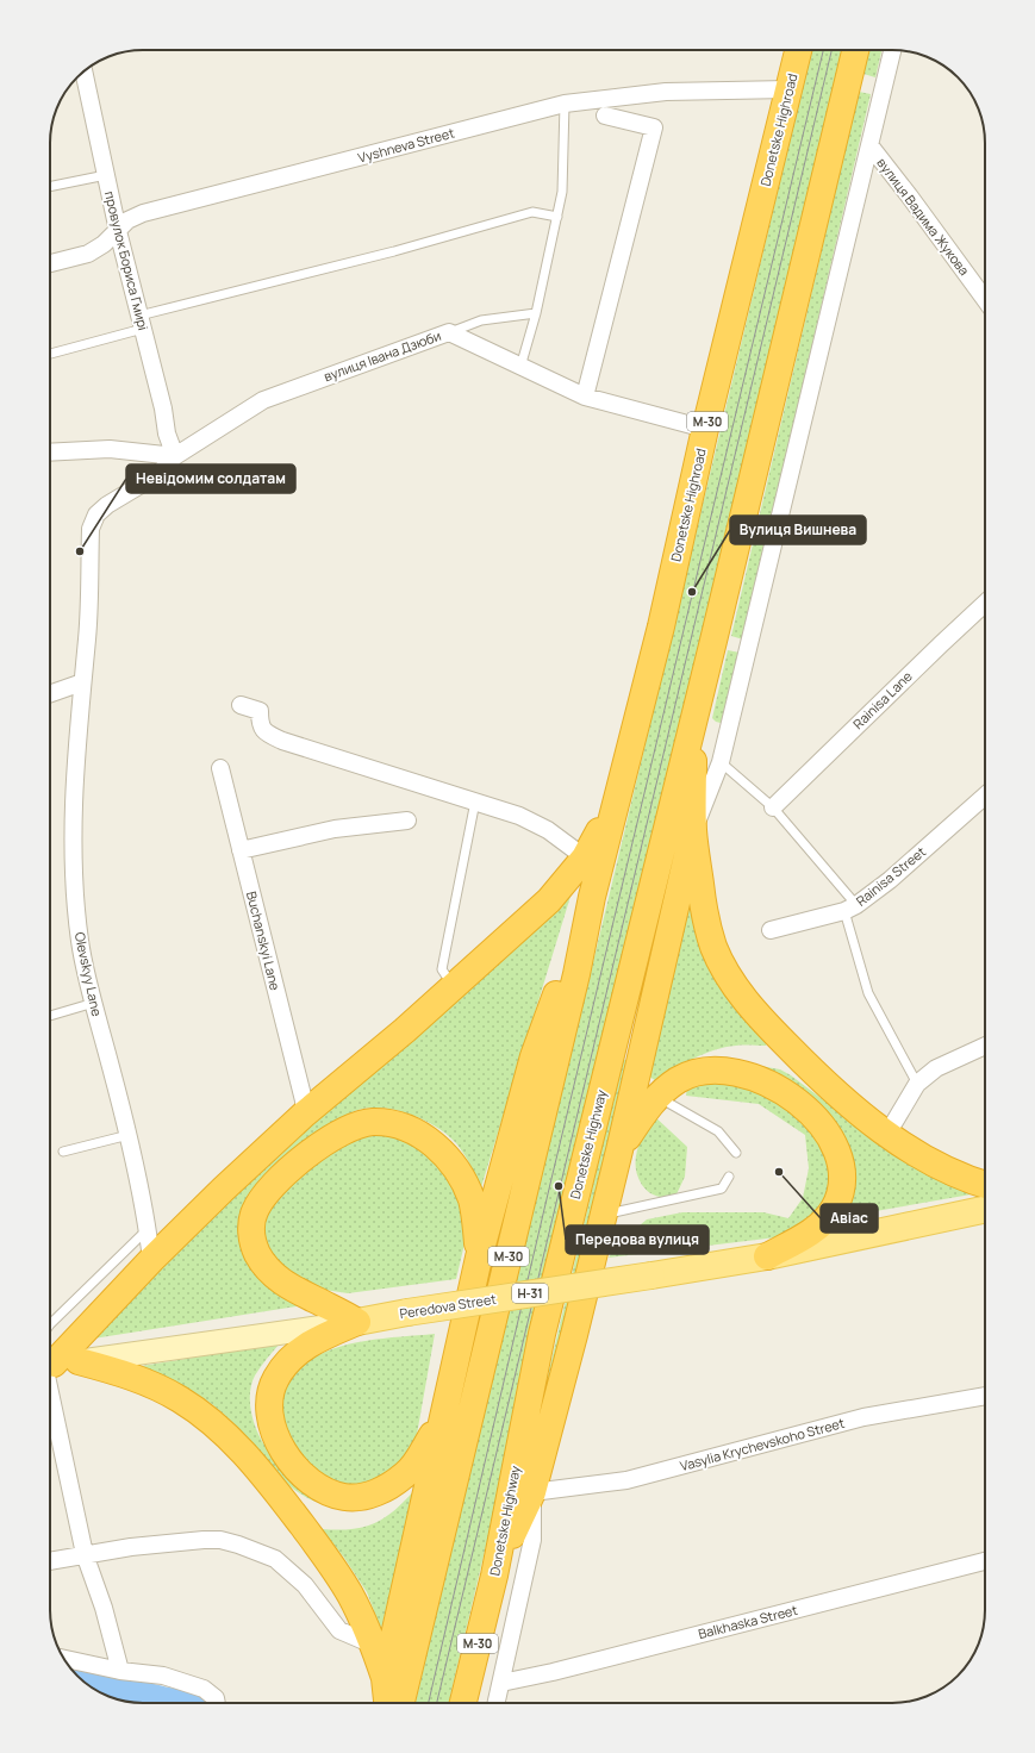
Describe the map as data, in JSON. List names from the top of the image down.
{
  "streets": {
    "highway": ["Donetske Highroad", "М-30", "Donetske Highway"],
    "main road": ["Н-31", "Peredova Street"],
    "street": [
      "Vyshneva Street",
      "вулиця Вадима Жукова",
      "провулок Бориса Гмирі",
      "вулиця Івана Дзюби",
      "Rainisa Lane",
      "Rainisa Street",
      "Buchanskyi Lane",
      "Olevskyy Lane",
      "Vasylia Krychevskoho Street",
      "Balkhaska Street"
    ]
  },
  "crossings": [
    ["Donetske Highroad", "Vyshneva Street"],
    ["Donetske Highroad", "вулиця Івана Дзюби"],
    ["Donetske Highroad", "М-30"],
    ["Vyshneva Street", "провулок Бориса Гмирі"],
    ["провулок Бориса Гмирі", "вулиця Івана Дзюби"],
    ["вулиця Івана Дзюби", "Olevskyy Lane"],
    ["М-30", "Donetske Highway"],
    ["Donetske Highway", "Vasylia Krychevskoho Street"],
    ["Donetske Highway", "Balkhaska Street"]
  ],
  "places": [
    "Невідомим солдатам",
    "Вулиця Вишнева",
    "Авіас",
    "Передова вулиця"
  ]
}
